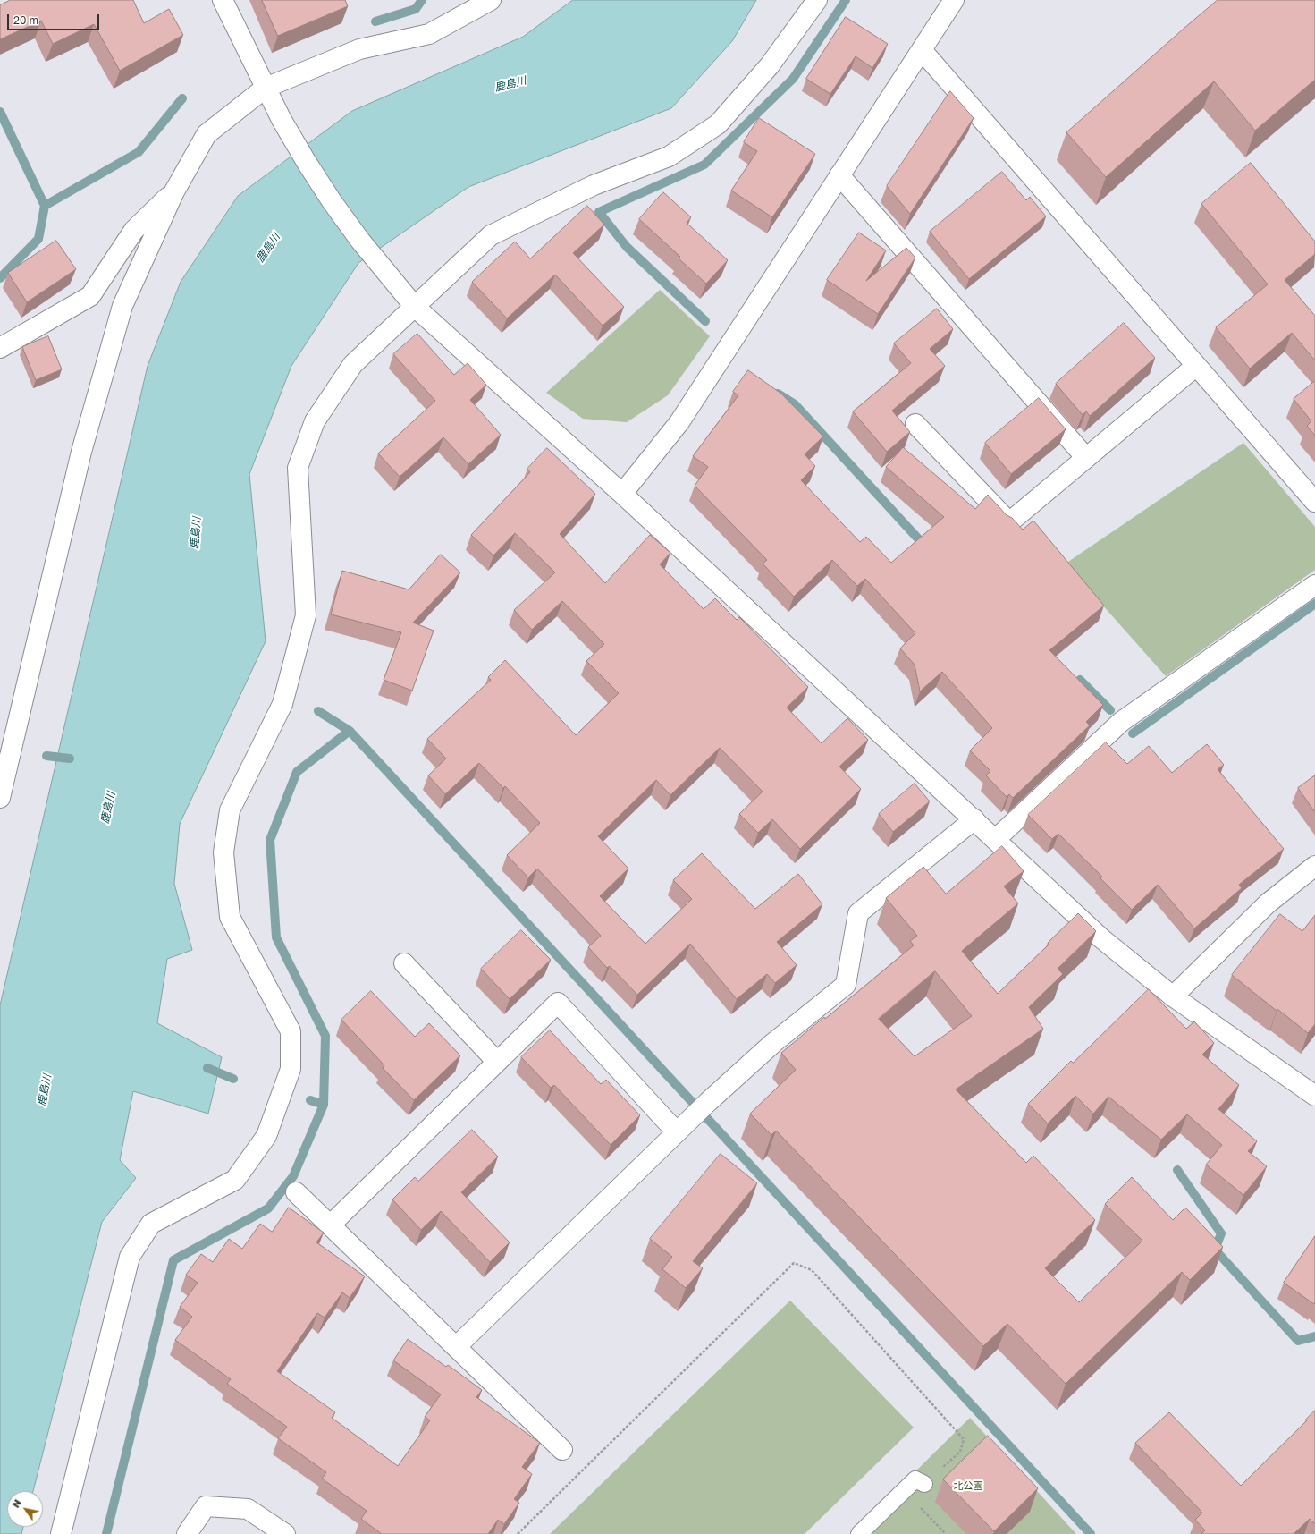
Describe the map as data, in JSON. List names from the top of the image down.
{
  "water": ["鹿島川"],
  "parks": ["北公園"],
  "scale_bar": "20 m",
  "north": "top left"
}
